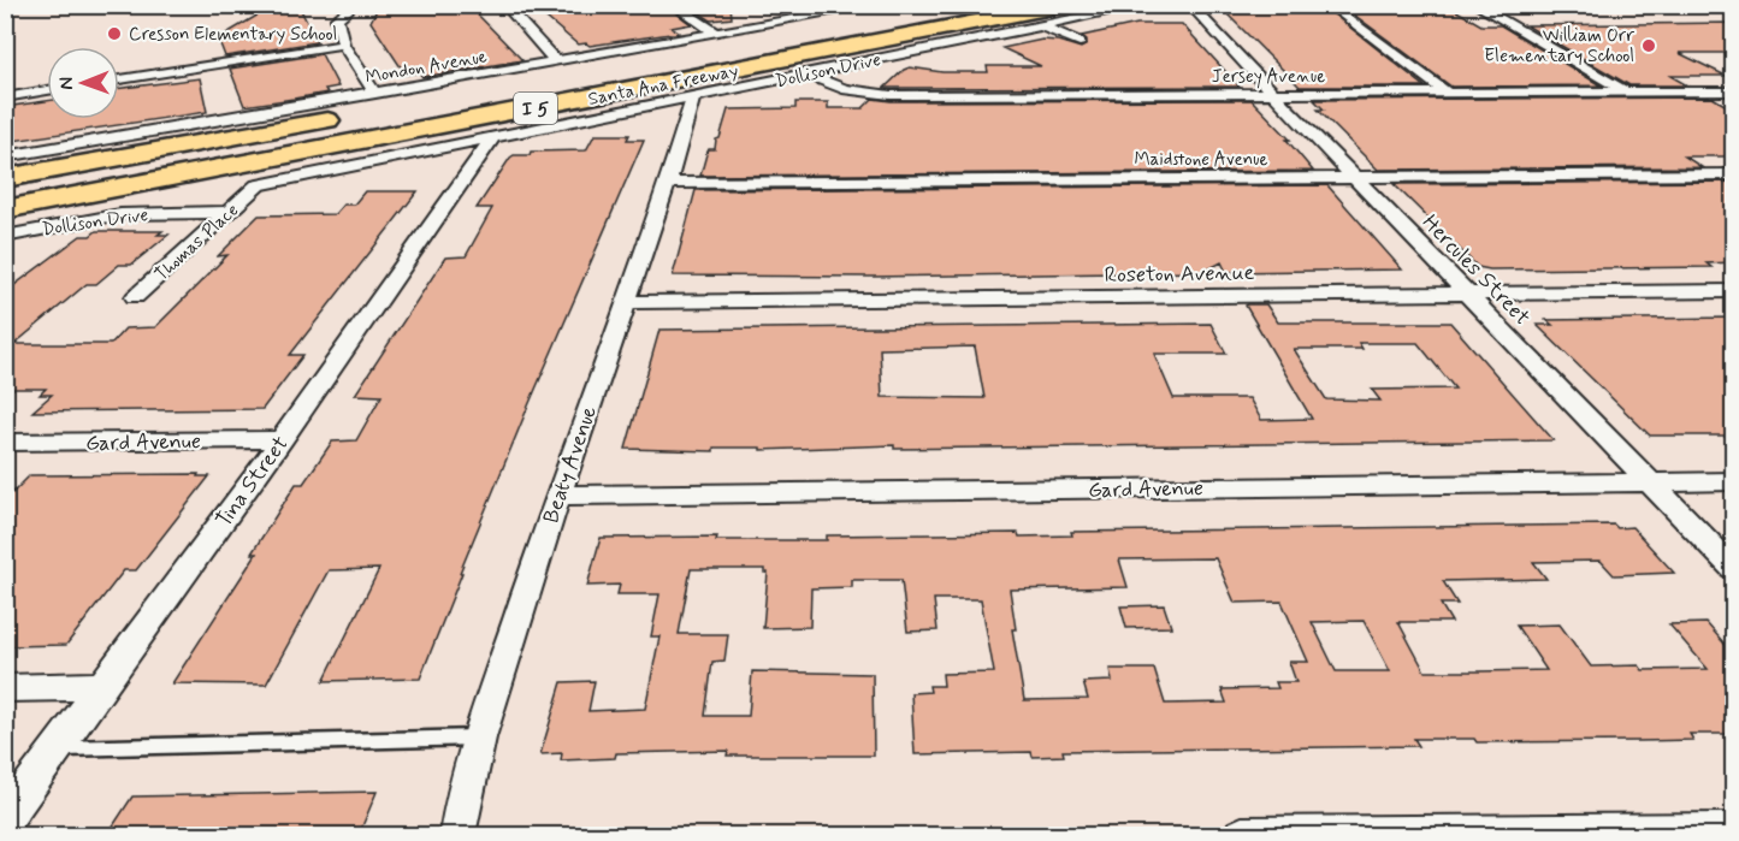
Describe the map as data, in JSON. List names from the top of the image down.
{
  "streets": {
    "highway": ["Santa Ana Freeway", "I 5"],
    "street": [
      "Mondon Avenue",
      "Dollison Drive",
      "Jersey Avenue",
      "Maidstone Avenue",
      "Thomas Place",
      "Hercules Street",
      "Roseton Avenue",
      "Gard Avenue",
      "Beaty Avenue",
      "Tina Street"
    ]
  },
  "crossings": [
    ["Dollison Drive", "Jersey Avenue"],
    ["Dollison Drive", "Thomas Place"],
    ["Dollison Drive", "Beaty Avenue"],
    ["Dollison Drive", "Tina Street"],
    ["Jersey Avenue", "Hercules Street"],
    ["Maidstone Avenue", "Hercules Street"],
    ["Maidstone Avenue", "Beaty Avenue"],
    ["Hercules Street", "Roseton Avenue"],
    ["Hercules Street", "Gard Avenue"],
    ["Roseton Avenue", "Beaty Avenue"],
    ["Gard Avenue", "Beaty Avenue"],
    ["Gard Avenue", "Tina Street"]
  ],
  "places": ["Cresson Elementary School", "William Orr Elementary School"],
  "north": "left"
}
